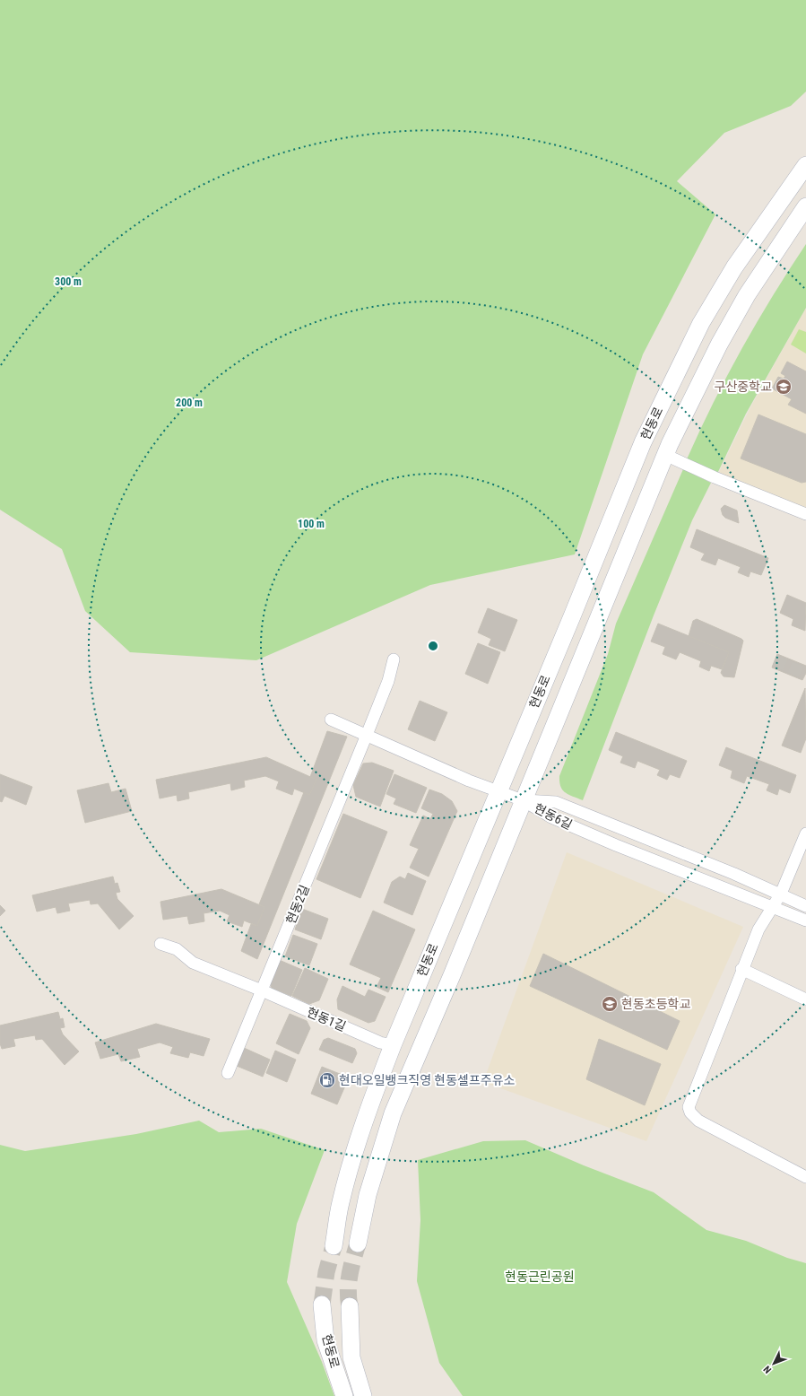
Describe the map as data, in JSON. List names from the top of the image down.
{
  "streets": {
    "main road": ["현동로"],
    "street": ["현동6길", "현동2길", "현동1길"]
  },
  "crossings": [
    ["현동로", "현동6길"],
    ["현동로", "현동1길"],
    ["현동2길", "현동1길"]
  ],
  "parks": ["현동근린공원"],
  "places": {
    "school or university": ["구산중학교", "현동초등학교"],
    "fuel station": ["현대오일뱅크직영 현동셀프주유소"]
  },
  "north": "bottom left",
  "rings": ["300 m", "200 m", "100 m"]
}
